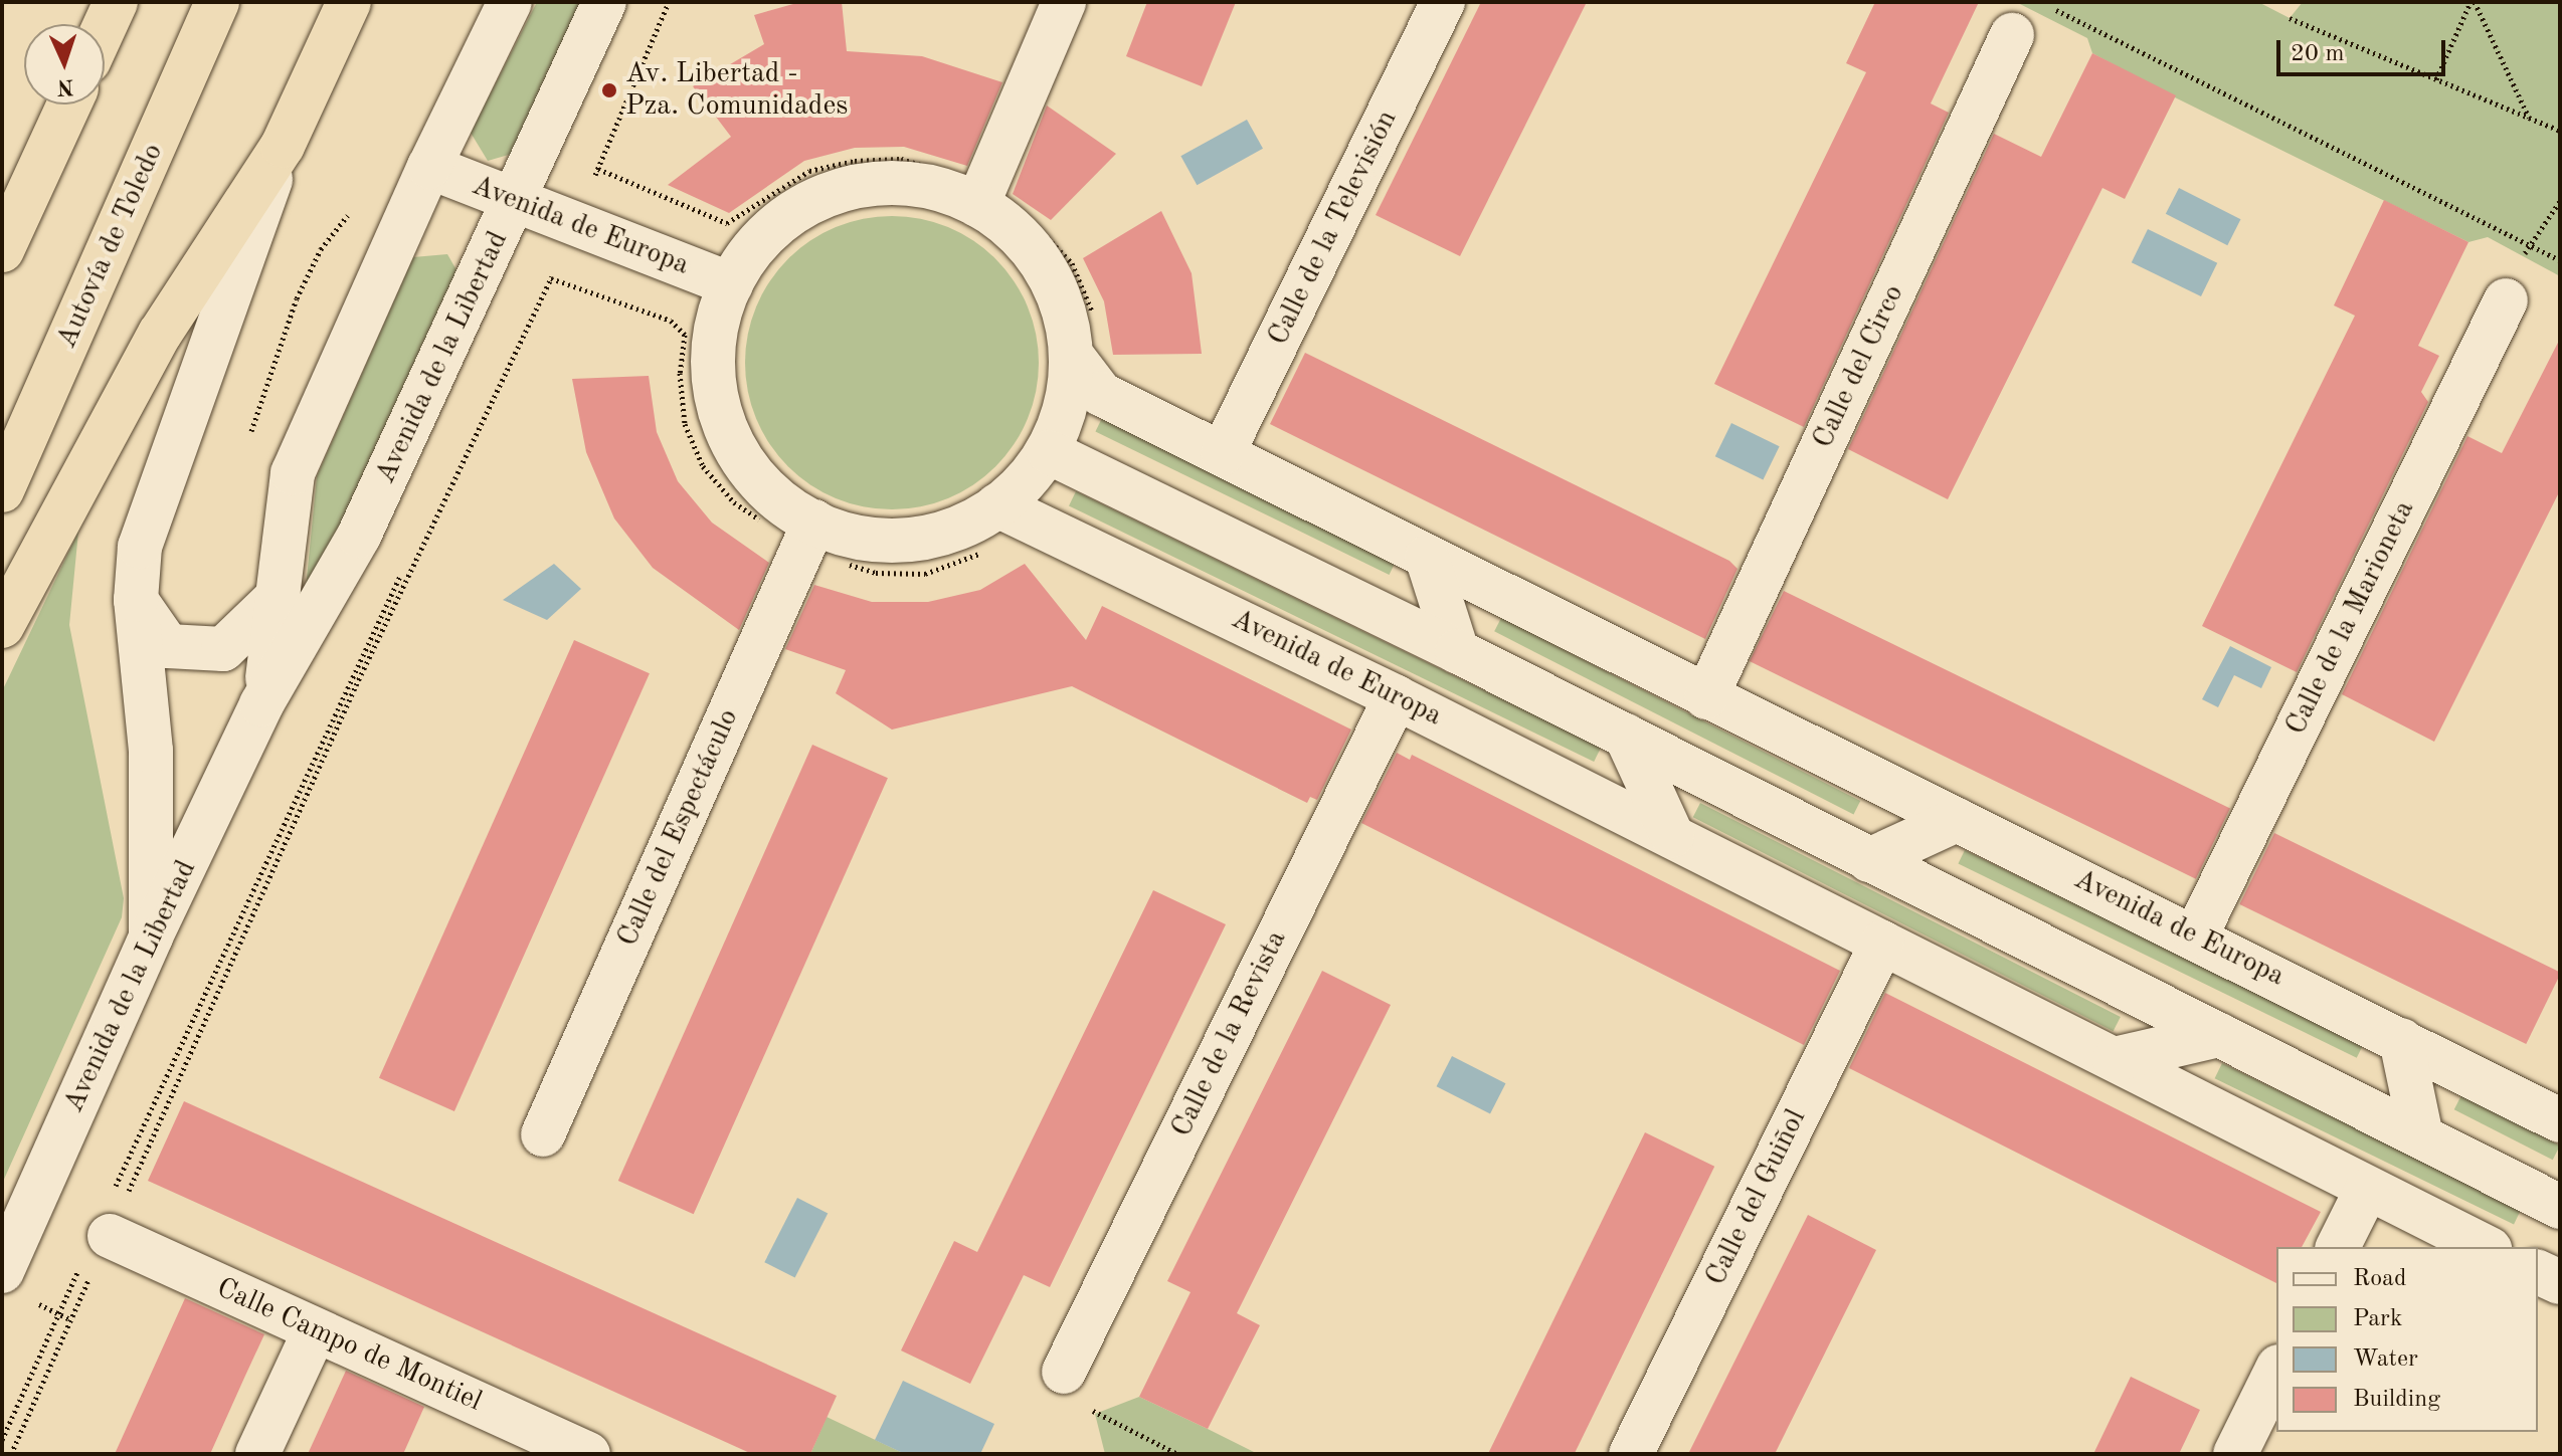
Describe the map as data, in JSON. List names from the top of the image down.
{
  "streets": {
    "highway": ["Autovía de Toledo"],
    "street": [
      "Avenida de Europa",
      "Calle de la Televisión",
      "Avenida de la Libertad",
      "Calle del Circo",
      "Calle de la Marioneta",
      "Calle del Espectáculo",
      "Calle de la Revista",
      "Calle del Guiñol",
      "Calle Campo de Montiel"
    ]
  },
  "crossings": [
    ["Avenida de Europa", "Calle de la Televisión"],
    ["Avenida de Europa", "Avenida de la Libertad"],
    ["Avenida de Europa", "Calle del Circo"],
    ["Avenida de Europa", "Calle de la Marioneta"],
    ["Avenida de Europa", "Calle de la Revista"],
    ["Avenida de Europa", "Calle del Guiñol"]
  ],
  "places": ["Av. Libertad - Pza. Comunidades"],
  "legend": [
    "Road",
    "Park",
    "Water",
    "Building"
  ],
  "scale_bar": "20 m",
  "north": "bottom"
}
